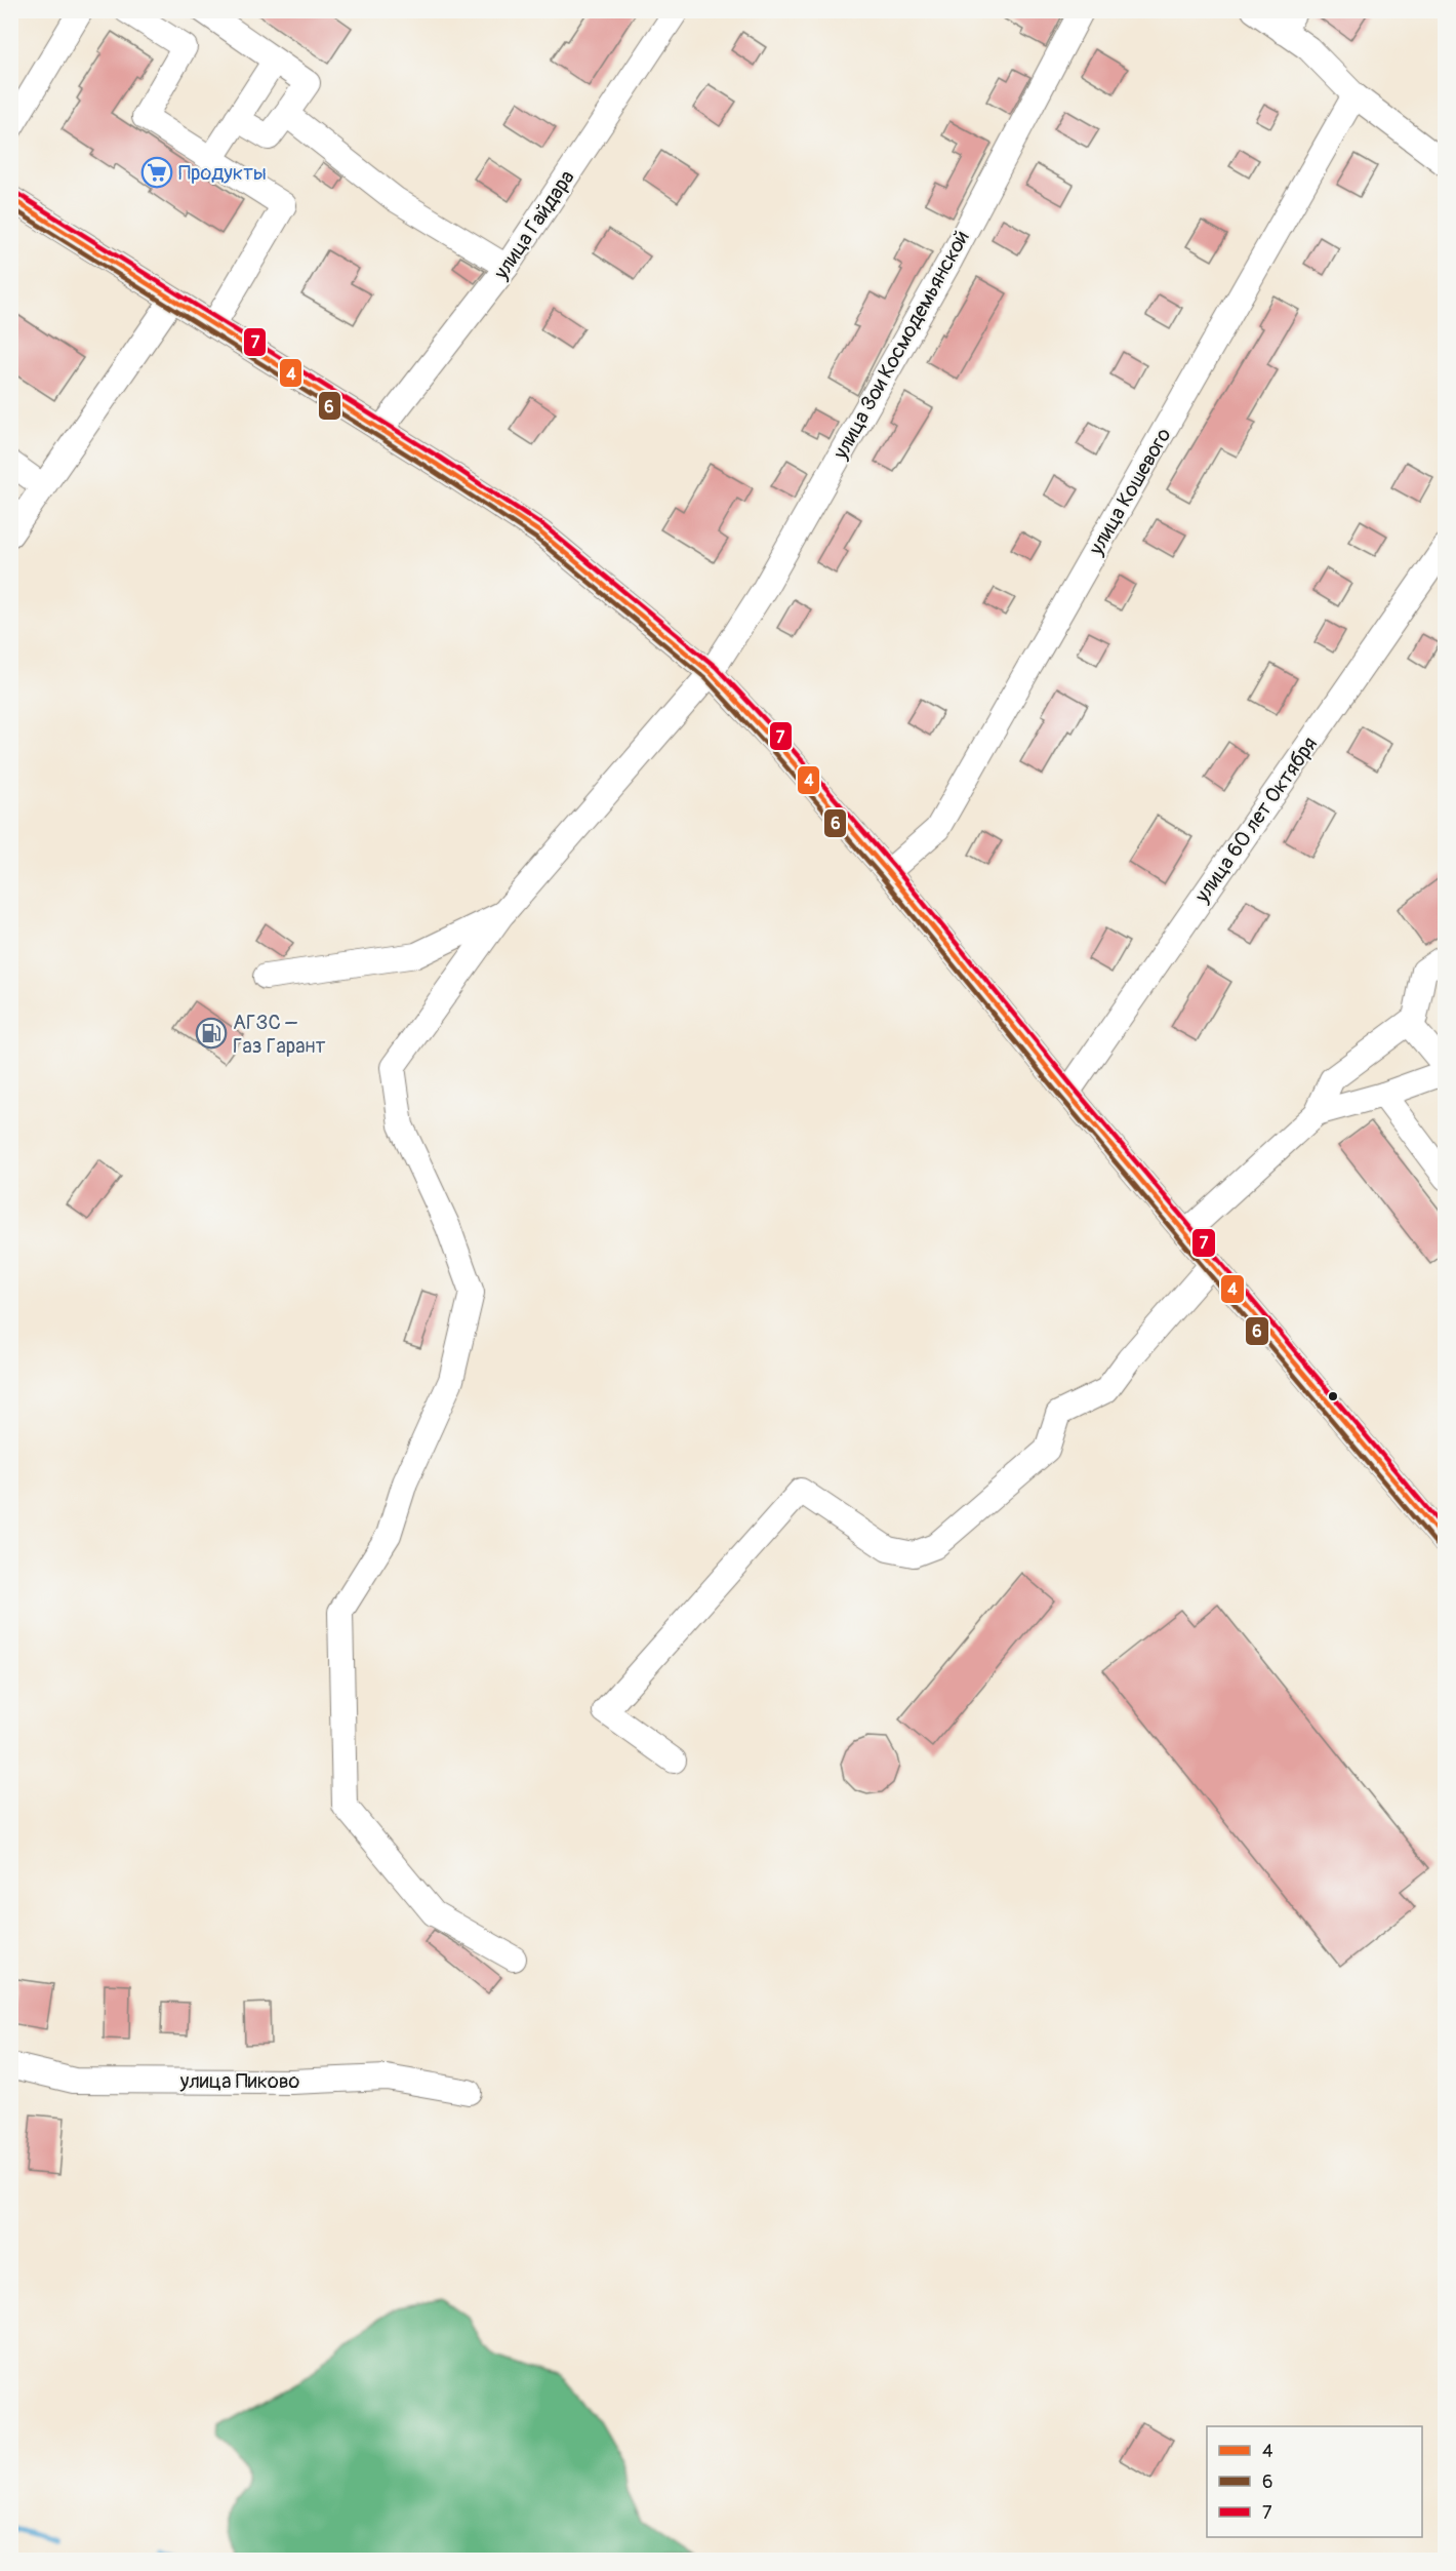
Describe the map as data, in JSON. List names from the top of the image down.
{
  "streets": {
    "street": [
      "улица Гайдара",
      "улица Зои Космодемьянской",
      "улица Кошевого",
      "улица 60 лет Октября",
      "улица Пиково"
    ]
  },
  "places": {
    "supermarket": ["Продукты"],
    "fuel station": ["АГЗС – Газ Гарант"]
  },
  "lines": ["transit line 7", "transit line 4", "transit line 6"],
  "legend": ["4", "6", "7"]
}
